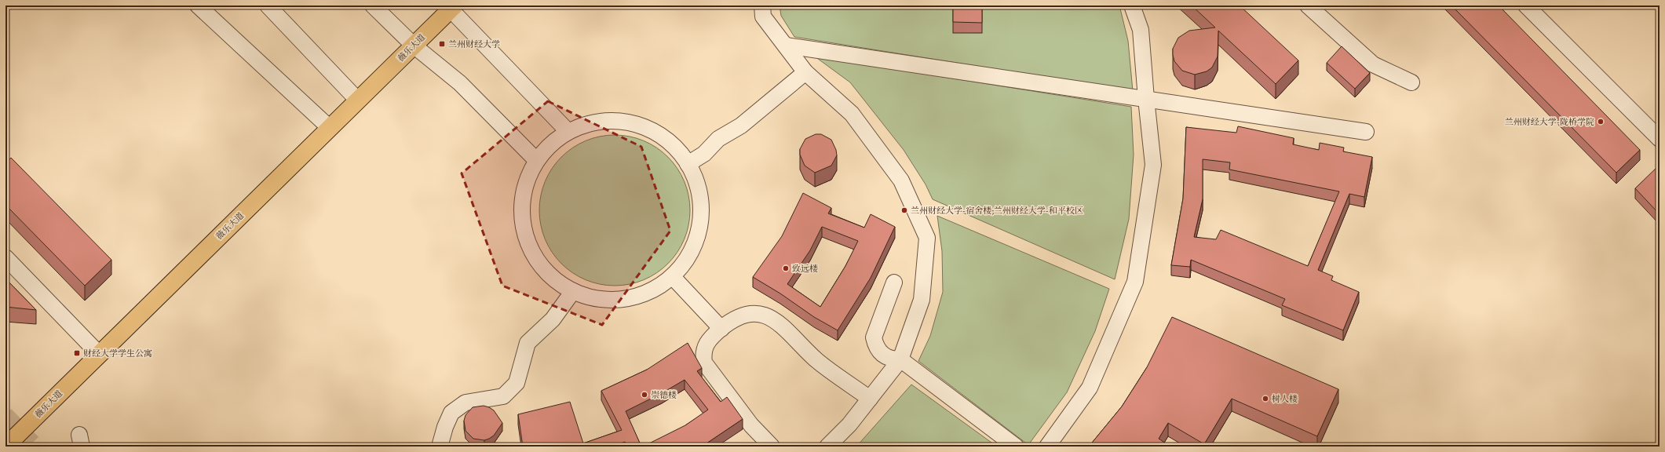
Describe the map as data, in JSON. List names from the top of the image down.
{
  "streets": {
    "main road": ["薇乐大道"]
  },
  "places": {
    "transit": ["兰州财经大学", "财经大学学生公寓"],
    "other": [
      "兰州财经大学-陇桥学院",
      "兰州财经大学-宿舍楼;兰州财经大学-和平校区",
      "致远楼",
      "崇德楼",
      "树人楼"
    ]
  }
}
